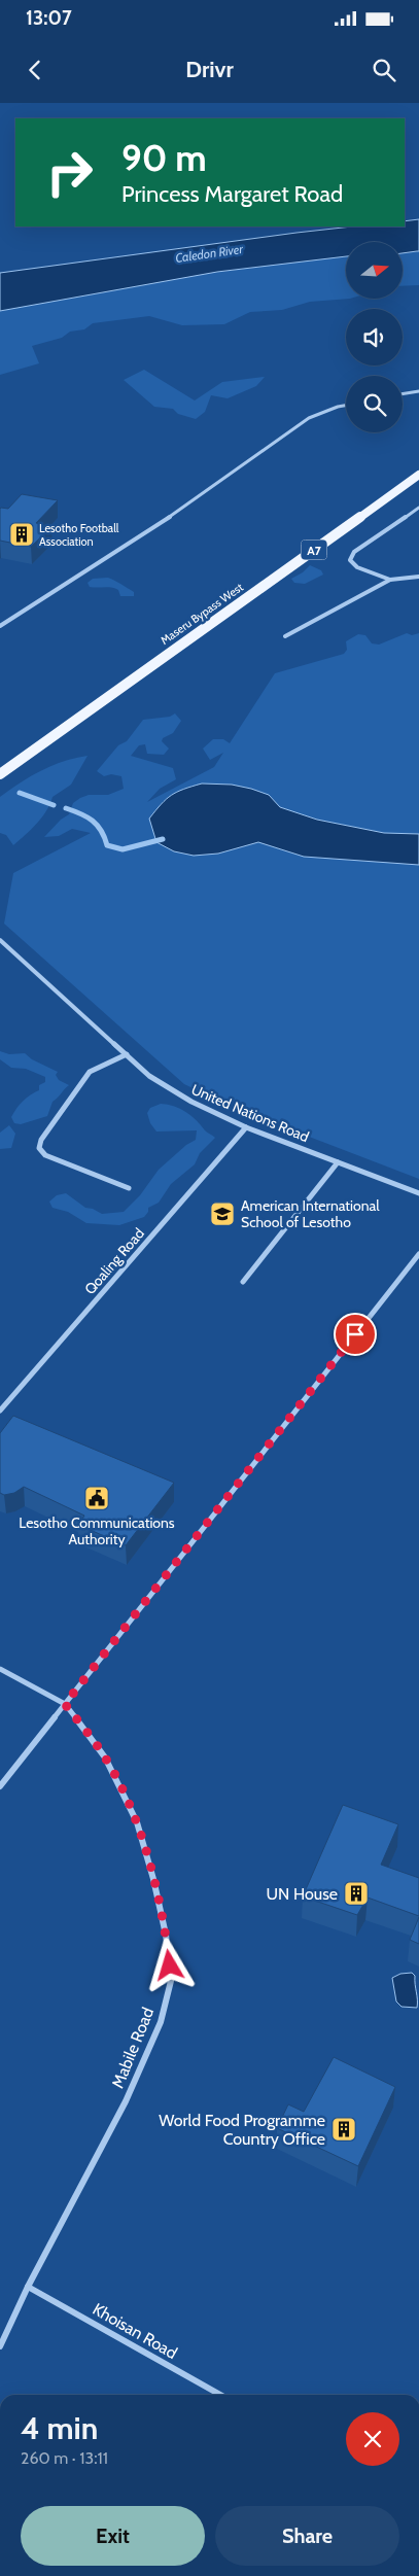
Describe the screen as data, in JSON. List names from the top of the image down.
{
  "streets": {
    "main road": ["A7", "Maseru Bypass West"],
    "street": [
      "United Nations Road",
      "Qoaling Road",
      "Mabile Road",
      "Khoisan Road"
    ]
  },
  "crossings": [
    ["United Nations Road", "Qoaling Road"],
    ["Mabile Road", "Khoisan Road"]
  ],
  "water": ["Caledon River"],
  "places": {
    "building": ["Lesotho Football Association", "UN House", "World Food Programme Country Office"],
    "school or university": ["American International School of Lesotho"],
    "public building": ["Lesotho Communications Authority"]
  },
  "north": "right",
  "page": {
    "status": "13:07",
    "header": "Drivr",
    "turn": ["90 m", "Princess Margaret Road"],
    "heading": ["4 min", "260 m · 13:11"],
    "buttons": ["Exit", "Share"]
  }
}
